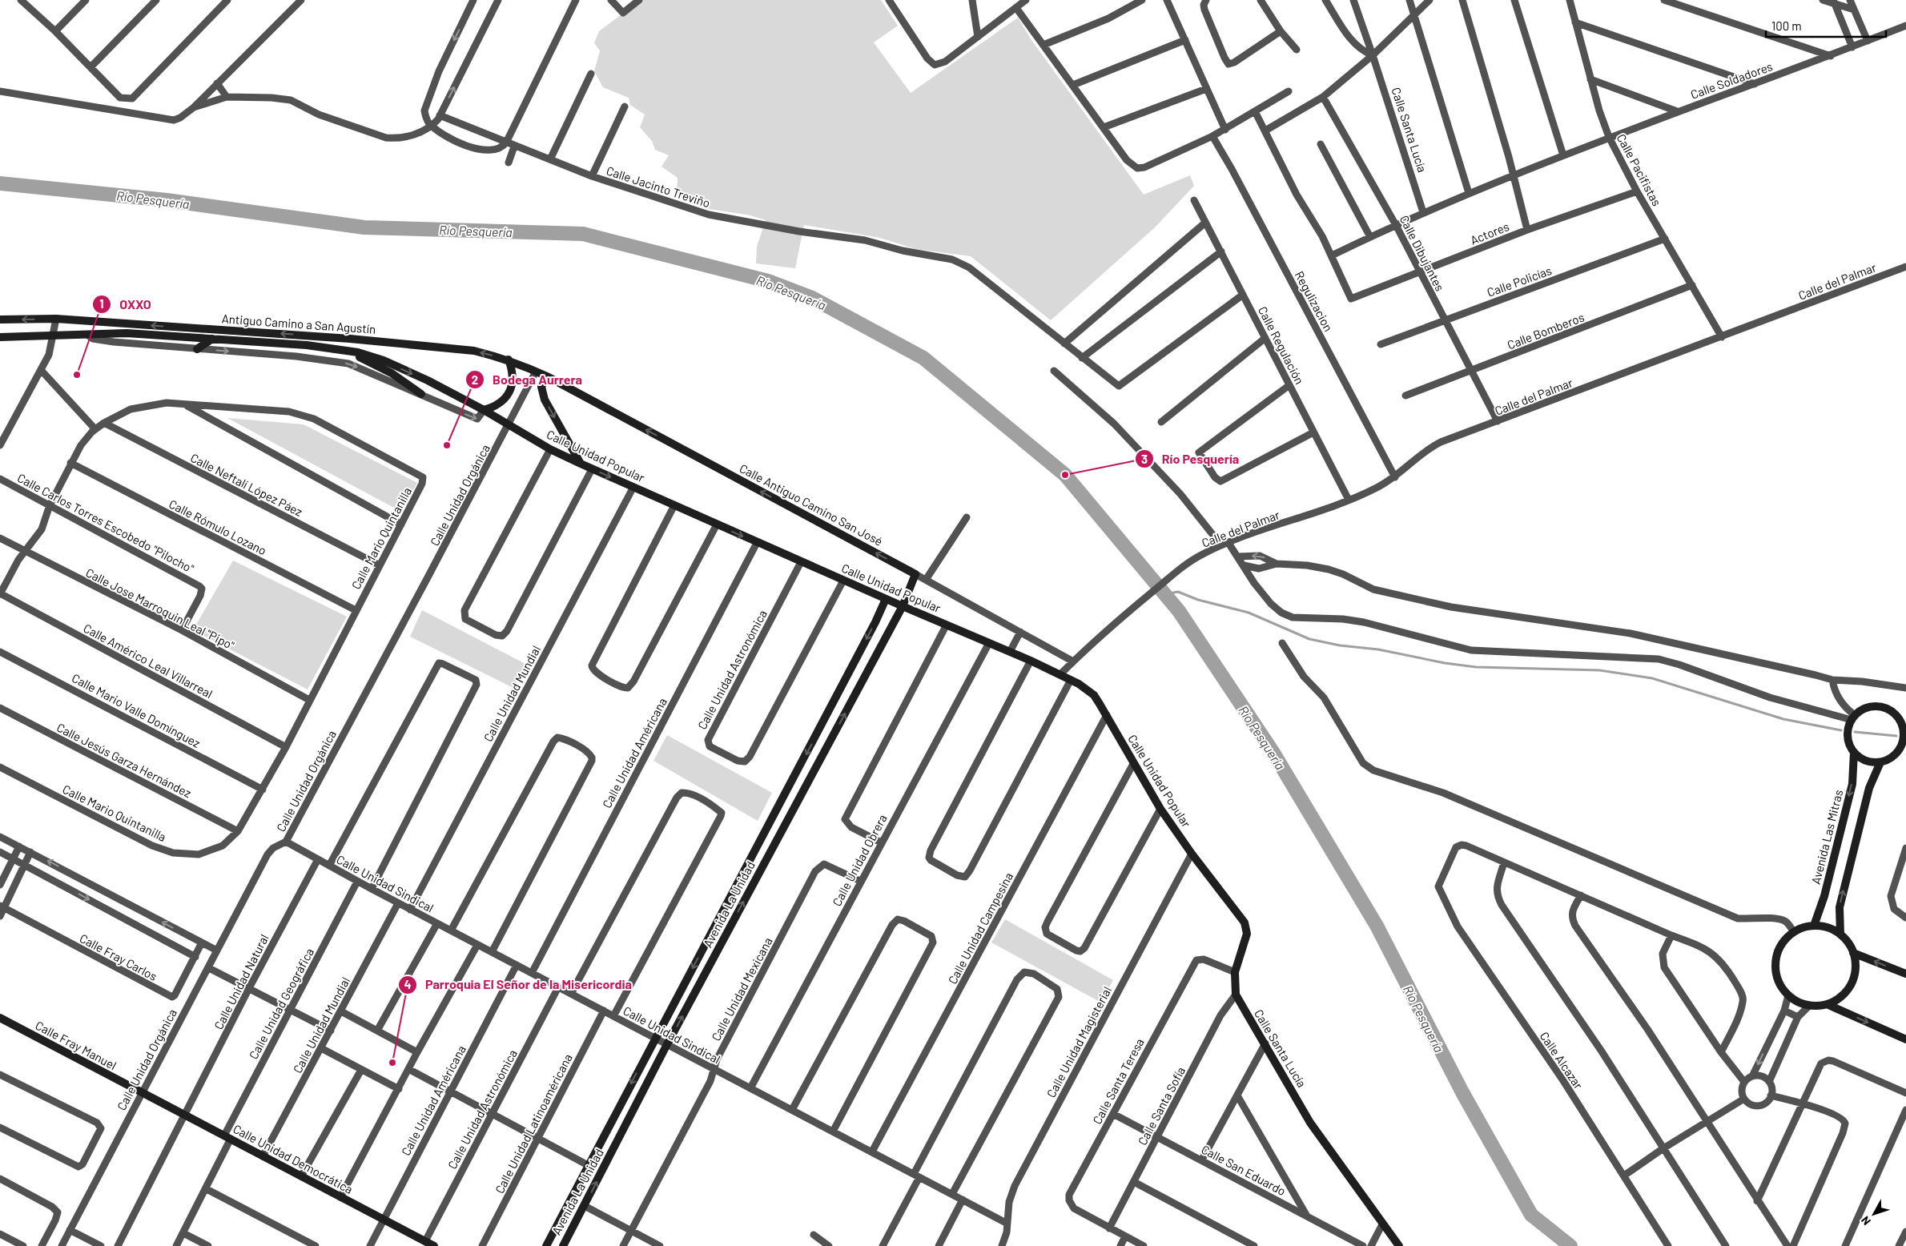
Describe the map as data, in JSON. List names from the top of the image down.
{
  "streets": {
    "street": [
      "Calle Soldadores",
      "Calle Santa Lucía",
      "Calle Pacifistas",
      "Calle Jacinto Treviño",
      "Actores",
      "Calle Dibujantes",
      "Calle Policías",
      "Calle del Palmar",
      "Regulizacion",
      "Antiguo Camino a San Agustín",
      "Calle Bomberos",
      "Calle Regulación",
      "Calle Unidad Popular",
      "Calle Neftalí López Páez",
      "Calle Unidad Orgánica",
      "Calle Antiguo Camino San José",
      "Calle Carlos Torres Escobedo \"Pilocho\"",
      "Calle Rómulo Lozano",
      "Calle Mario Quintanilla",
      "Calle Jose Marroquin Leal \"Pipo\"",
      "Calle Américo Leal Villarreal",
      "Calle Unidad Astronómica",
      "Calle Unidad Mundial",
      "Calle Mario Valle Domínguez",
      "Calle Unidad Américana",
      "Calle Jesús Garza Hernández",
      "Avenida Las Mitras",
      "Calle Unidad Obrera",
      "Calle Unidad Sindical",
      "Avenida La Unidad",
      "Calle Unidad Campesina",
      "Calle Fray Carlos",
      "Calle Unidad Natural",
      "Calle Unidad Mexicana",
      "Calle Unidad Geográfica",
      "Calle Unidad Magisterial",
      "Calle Fray Manuel",
      "Calle Alcazar",
      "Calle Santa Teresa",
      "Calle Santa Sofía",
      "Calle Unidad Latinoaméricana",
      "Calle Unidad Democrática",
      "Calle San Eduardo"
    ]
  },
  "crossings": [
    ["Calle Soldadores", "Calle Santa Lucía"],
    ["Calle Soldadores", "Calle Pacifistas"],
    ["Calle Soldadores", "Actores"],
    ["Calle Soldadores", "Calle Dibujantes"],
    ["Calle Santa Lucía", "Calle Unidad Popular"],
    ["Calle Santa Lucía", "Calle Unidad Magisterial"],
    ["Calle Santa Lucía", "Calle Santa Teresa"],
    ["Calle Santa Lucía", "Calle Santa Sofía"],
    ["Calle Pacifistas", "Actores"],
    ["Calle Pacifistas", "Calle Policías"],
    ["Calle Pacifistas", "Calle del Palmar"],
    ["Calle Pacifistas", "Calle Bomberos"],
    ["Calle Jacinto Treviño", "Calle Regulación"],
    ["Actores", "Calle Dibujantes"],
    ["Calle Dibujantes", "Calle Policías"],
    ["Calle Dibujantes", "Calle del Palmar"],
    ["Calle Dibujantes", "Calle Bomberos"],
    ["Calle del Palmar", "Regulizacion"],
    ["Calle del Palmar", "Calle Regulación"],
    ["Calle del Palmar", "Calle Unidad Popular"],
    ["Calle del Palmar", "Calle Antiguo Camino San José"],
    ["Antiguo Camino a San Agustín", "Calle Unidad Popular"],
    ["Antiguo Camino a San Agustín", "Calle Unidad Orgánica"],
    ["Antiguo Camino a San Agustín", "Calle Antiguo Camino San José"],
    ["Calle Unidad Popular", "Calle Unidad Orgánica"],
    ["Calle Unidad Popular", "Calle Unidad Astronómica"],
    ["Calle Unidad Popular", "Calle Unidad Mundial"],
    ["Calle Unidad Popular", "Calle Unidad Américana"],
    ["Calle Unidad Popular", "Calle Unidad Obrera"],
    ["Calle Unidad Popular", "Avenida La Unidad"],
    ["Calle Unidad Popular", "Calle Unidad Campesina"],
    ["Calle Unidad Popular", "Calle Unidad Magisterial"],
    ["Calle Neftalí López Páez", "Calle Mario Quintanilla"],
    ["Calle Unidad Orgánica", "Calle Antiguo Camino San José"],
    ["Calle Unidad Orgánica", "Calle Unidad Sindical"],
    ["Calle Unidad Orgánica", "Calle Fray Manuel"],
    ["Calle Unidad Orgánica", "Calle Unidad Democrática"],
    ["Calle Antiguo Camino San José", "Avenida La Unidad"],
    ["Calle Carlos Torres Escobedo \"Pilocho\"", "Calle Mario Quintanilla"],
    ["Calle Carlos Torres Escobedo \"Pilocho\"", "Calle Jose Marroquin Leal \"Pipo\""],
    ["Calle Rómulo Lozano", "Calle Mario Quintanilla"],
    ["Calle Mario Quintanilla", "Calle Jose Marroquin Leal \"Pipo\""],
    ["Calle Mario Quintanilla", "Calle Américo Leal Villarreal"],
    ["Calle Mario Quintanilla", "Calle Mario Valle Domínguez"],
    ["Calle Mario Quintanilla", "Calle Jesús Garza Hernández"],
    ["Calle Unidad Astronómica", "Calle Unidad Sindical"],
    ["Calle Unidad Astronómica", "Calle Unidad Democrática"],
    ["Calle Unidad Mundial", "Calle Unidad Sindical"],
    ["Calle Unidad Mundial", "Calle Unidad Democrática"],
    ["Calle Unidad Américana", "Calle Unidad Sindical"],
    ["Calle Unidad Américana", "Calle Unidad Democrática"],
    ["Calle Unidad Obrera", "Calle Unidad Sindical"],
    ["Calle Unidad Obrera", "Calle Unidad Mexicana"],
    ["Calle Unidad Sindical", "Avenida La Unidad"],
    ["Calle Unidad Sindical", "Calle Unidad Campesina"],
    ["Calle Unidad Sindical", "Calle Unidad Natural"],
    ["Calle Unidad Sindical", "Calle Unidad Mexicana"],
    ["Calle Unidad Sindical", "Calle Unidad Geográfica"],
    ["Calle Unidad Sindical", "Calle Unidad Magisterial"],
    ["Calle Unidad Sindical", "Calle Unidad Latinoaméricana"],
    ["Calle Unidad Natural", "Calle Unidad Democrática"],
    ["Calle Unidad Geográfica", "Calle Unidad Democrática"],
    ["Calle Fray Manuel", "Calle Unidad Democrática"],
    ["Calle Santa Teresa", "Calle Santa Sofía"],
    ["Calle Santa Teresa", "Calle San Eduardo"],
    ["Calle Santa Sofía", "Calle San Eduardo"]
  ],
  "one_way": ["Calle Antiguo Camino San José"],
  "water": ["Río Pesquería"],
  "places": [
    "OXXO",
    "Bodega Aurrera",
    "Río Pesquería",
    "Parroquia El Señor de la Misericordia"
  ],
  "scale_bar": "100 m",
  "north": "bottom left"
}
